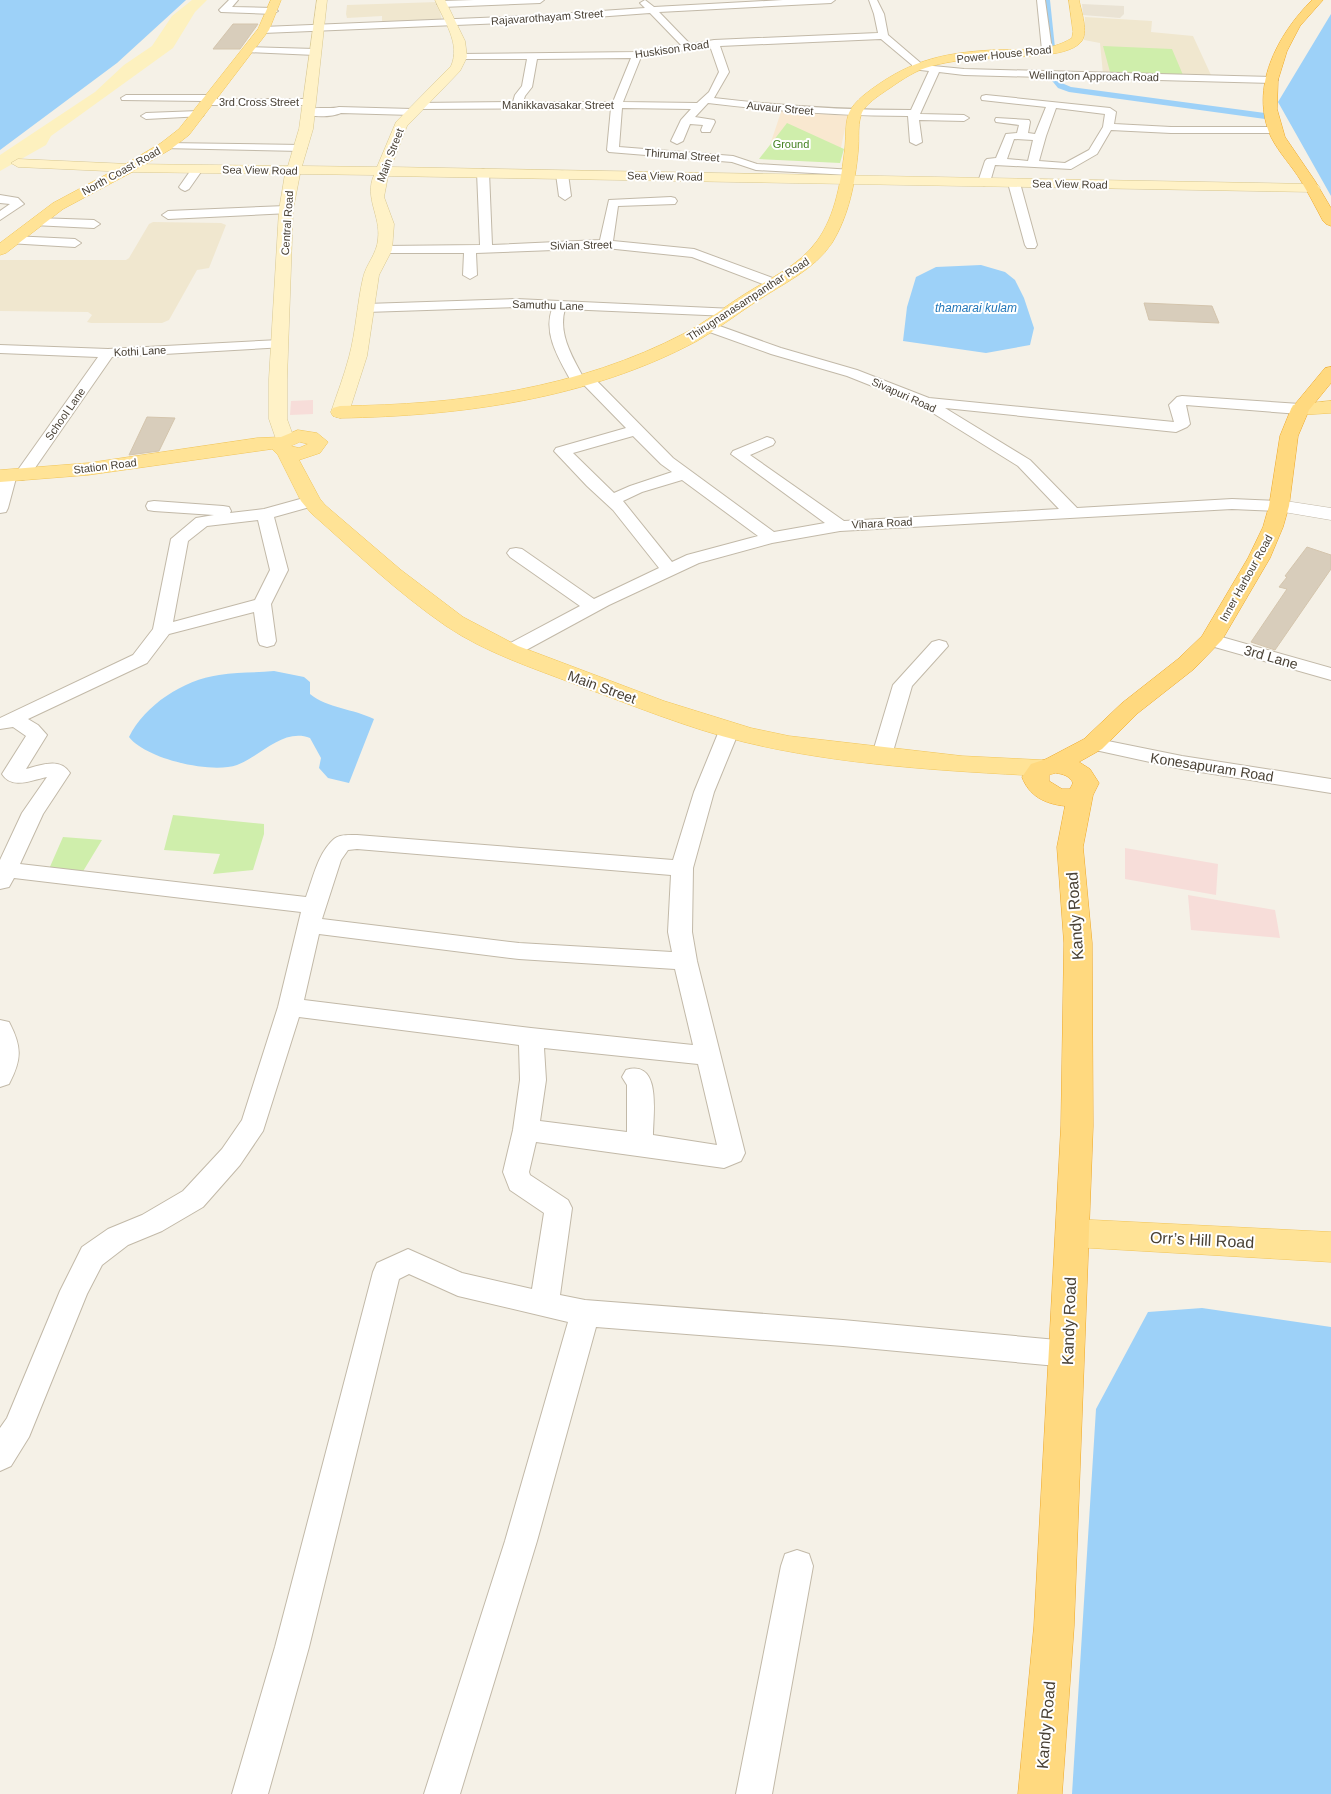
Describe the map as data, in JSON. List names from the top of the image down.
{
  "streets": {
    "highway": ["Inner Harbour Road", "Kandy Road"],
    "main road": [
      "Power House Road",
      "Main Street",
      "Sea View Road",
      "North Coast Road",
      "Central Road",
      "Thirugnanasampanthar Road",
      "Station Road",
      "Orr’s Hill Road"
    ],
    "street": [
      "Rajavarothayam Street",
      "Huskison Road",
      "Wellington Approach Road",
      "3rd Cross Street",
      "Manikkavasakar Street",
      "Auvaur Street",
      "Thirumal Street",
      "Sivian Street",
      "Samuthu Lane",
      "Kothi Lane",
      "Sivapuri Road",
      "School Lane",
      "Vihara Road",
      "3rd Lane",
      "Konesapuram Road"
    ]
  },
  "crossings": [
    ["Rajavarothayam Street", "North Coast Road"],
    ["Rajavarothayam Street", "Central Road"],
    ["Huskison Road", "Main Street"],
    ["Huskison Road", "Thirumal Street"],
    ["Power House Road", "Wellington Approach Road"],
    ["3rd Cross Street", "Manikkavasakar Street"],
    ["3rd Cross Street", "Main Street"],
    ["3rd Cross Street", "North Coast Road"],
    ["3rd Cross Street", "Central Road"],
    ["Manikkavasakar Street", "Auvaur Street"],
    ["Manikkavasakar Street", "Main Street"],
    ["Manikkavasakar Street", "Thirumal Street"],
    ["Auvaur Street", "Thirugnanasampanthar Road"],
    ["Main Street", "Sea View Road"],
    ["Main Street", "Central Road"],
    ["Main Street", "Sivian Street"],
    ["Main Street", "Thirugnanasampanthar Road"],
    ["Main Street", "Samuthu Lane"],
    ["Main Street", "Station Road"],
    ["Main Street", "Vihara Road"],
    ["Main Street", "Inner Harbour Road"],
    ["Main Street", "Kandy Road"],
    ["Thirumal Street", "Sea View Road"],
    ["Thirumal Street", "Thirugnanasampanthar Road"],
    ["Sea View Road", "North Coast Road"],
    ["Sea View Road", "Central Road"],
    ["Sea View Road", "Thirugnanasampanthar Road"],
    ["Central Road", "Kothi Lane"],
    ["Central Road", "Station Road"],
    ["Sivian Street", "Thirugnanasampanthar Road"],
    ["Thirugnanasampanthar Road", "Samuthu Lane"],
    ["Thirugnanasampanthar Road", "Sivapuri Road"],
    ["Kothi Lane", "School Lane"],
    ["Sivapuri Road", "Vihara Road"],
    ["School Lane", "Station Road"],
    ["Vihara Road", "Inner Harbour Road"],
    ["Inner Harbour Road", "3rd Lane"],
    ["Inner Harbour Road", "Konesapuram Road"],
    ["Inner Harbour Road", "Kandy Road"],
    ["Kandy Road", "Orr’s Hill Road"]
  ],
  "water": ["thamarai kulam"],
  "parks": ["Ground"]
}
